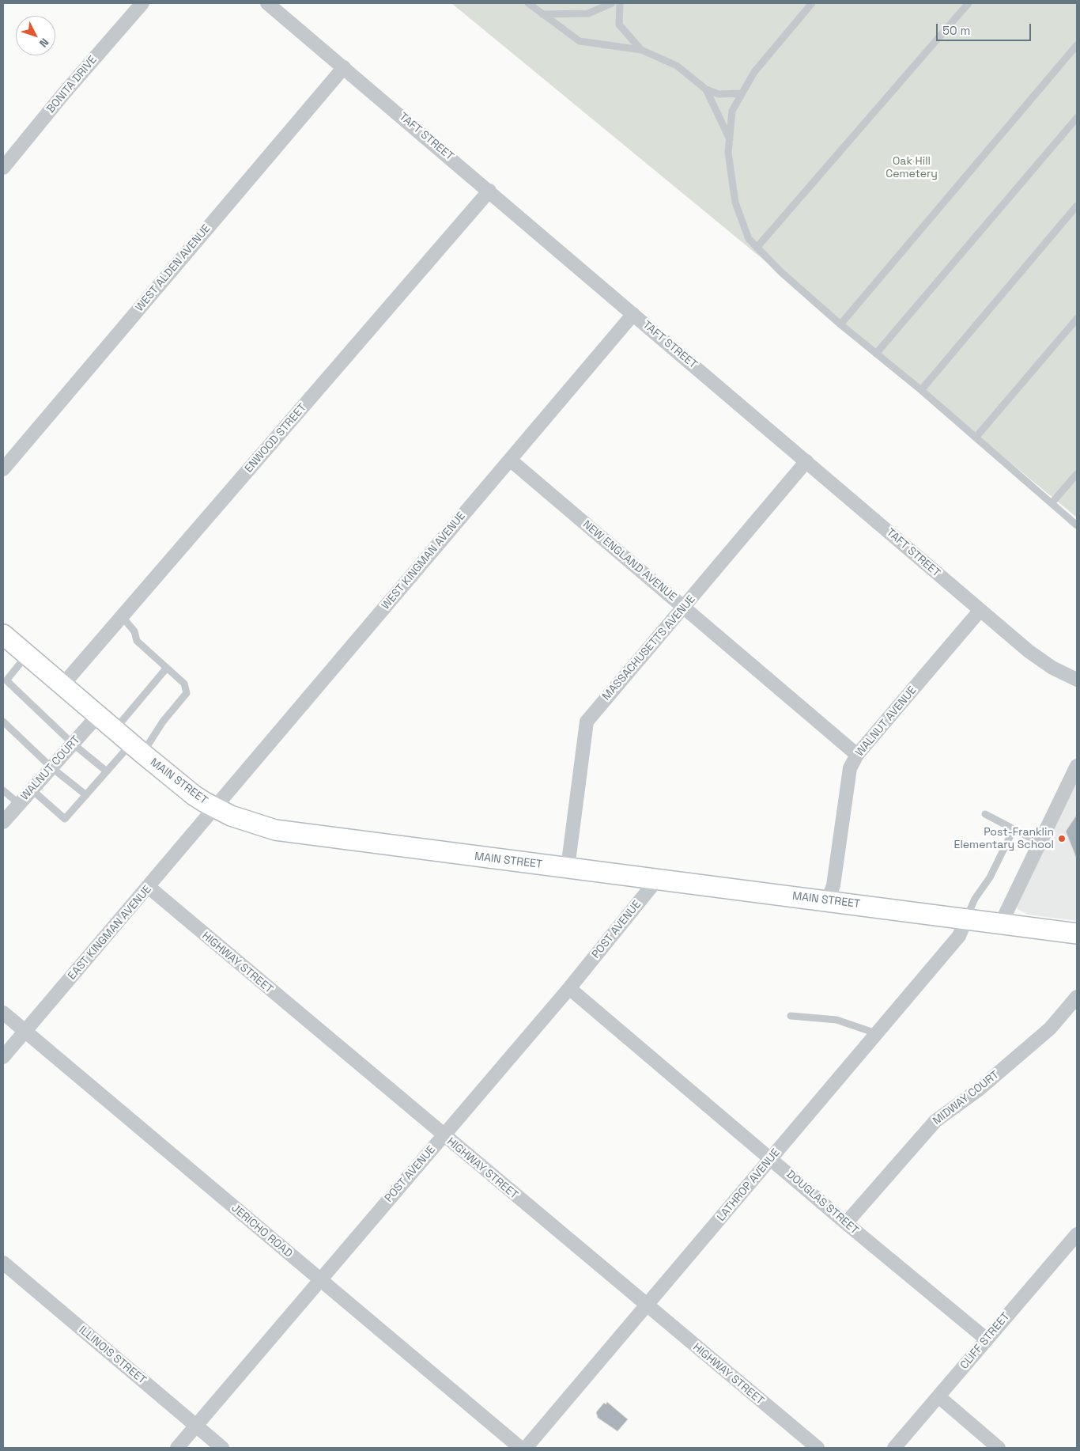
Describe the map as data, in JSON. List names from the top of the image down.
{
  "streets": {
    "street": [
      "BONITA DRIVE",
      "TAFT STREET",
      "WEST ALDEN AVENUE",
      "ENWOOD STREET",
      "WEST KINGMAN AVENUE",
      "NEW ENGLAND AVENUE",
      "MASSACHUSETTS AVENUE",
      "WALNUT AVENUE",
      "WALNUT COURT",
      "MAIN STREET",
      "POST AVENUE",
      "EAST KINGMAN AVENUE",
      "HIGHWAY STREET",
      "MIDWAY COURT",
      "LATHROP AVENUE",
      "DOUGLAS STREET",
      "JERICHO ROAD",
      "CLIFF STREET",
      "ILLINOIS STREET"
    ]
  },
  "crossings": [
    ["TAFT STREET", "WEST ALDEN AVENUE"],
    ["TAFT STREET", "ENWOOD STREET"],
    ["TAFT STREET", "WEST KINGMAN AVENUE"],
    ["TAFT STREET", "MASSACHUSETTS AVENUE"],
    ["TAFT STREET", "WALNUT AVENUE"],
    ["ENWOOD STREET", "MAIN STREET"],
    ["WEST KINGMAN AVENUE", "NEW ENGLAND AVENUE"],
    ["WEST KINGMAN AVENUE", "MAIN STREET"],
    ["WEST KINGMAN AVENUE", "EAST KINGMAN AVENUE"],
    ["NEW ENGLAND AVENUE", "MASSACHUSETTS AVENUE"],
    ["NEW ENGLAND AVENUE", "WALNUT AVENUE"],
    ["MASSACHUSETTS AVENUE", "MAIN STREET"],
    ["WALNUT AVENUE", "MAIN STREET"],
    ["WALNUT COURT", "MAIN STREET"],
    ["MAIN STREET", "POST AVENUE"],
    ["MAIN STREET", "EAST KINGMAN AVENUE"],
    ["MAIN STREET", "LATHROP AVENUE"],
    ["POST AVENUE", "HIGHWAY STREET"],
    ["POST AVENUE", "DOUGLAS STREET"],
    ["POST AVENUE", "JERICHO ROAD"],
    ["POST AVENUE", "ILLINOIS STREET"],
    ["EAST KINGMAN AVENUE", "HIGHWAY STREET"],
    ["EAST KINGMAN AVENUE", "JERICHO ROAD"],
    ["HIGHWAY STREET", "LATHROP AVENUE"],
    ["MIDWAY COURT", "DOUGLAS STREET"],
    ["LATHROP AVENUE", "DOUGLAS STREET"],
    ["DOUGLAS STREET", "CLIFF STREET"]
  ],
  "parks": ["Oak Hill Cemetery"],
  "places": ["Post-Franklin Elementary School"],
  "scale_bar": "50 m",
  "north": "bottom right"
}
